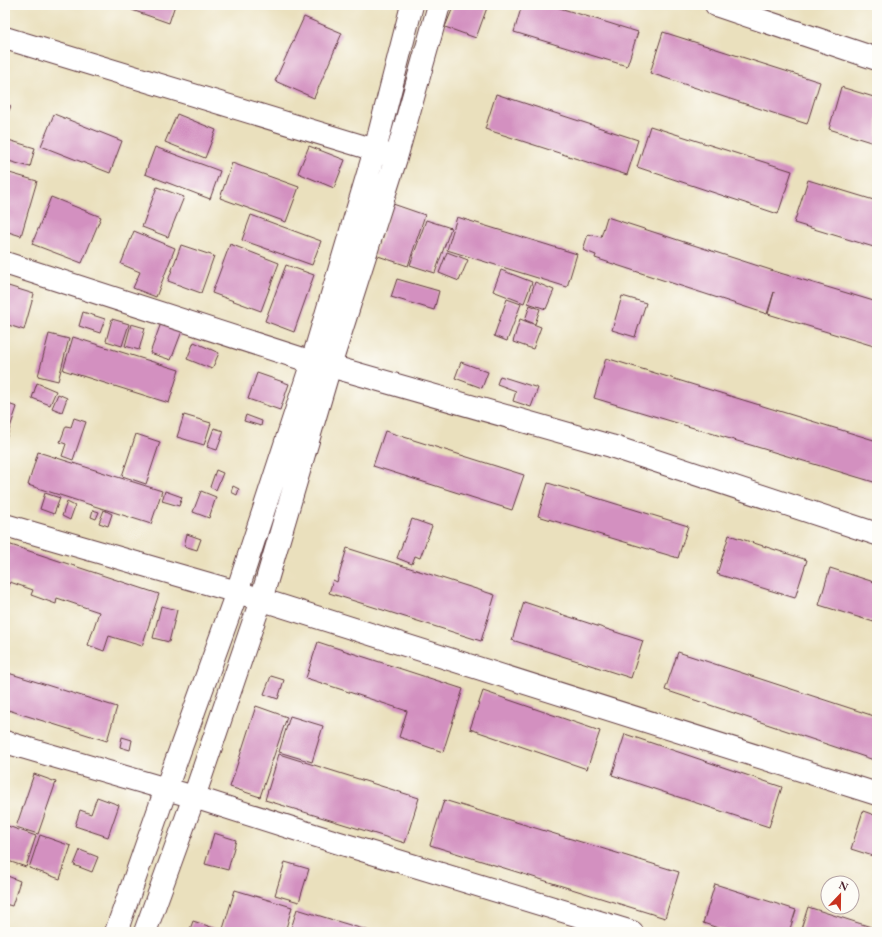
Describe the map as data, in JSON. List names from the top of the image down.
{
  "north": "top"
}
